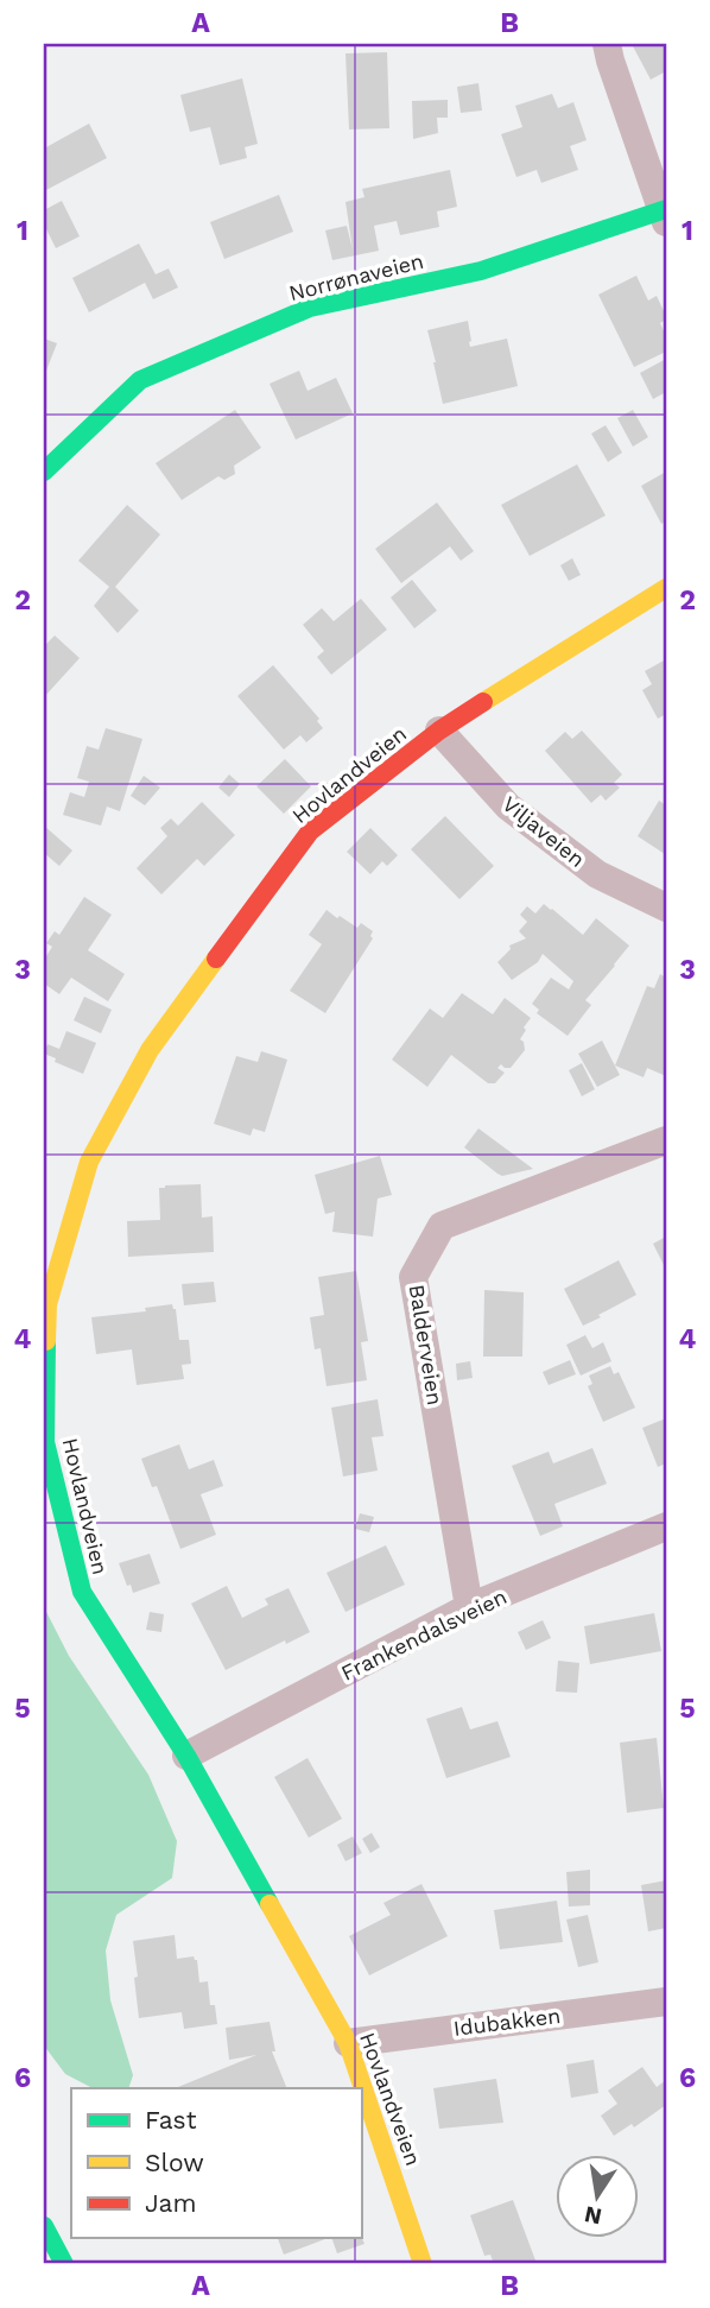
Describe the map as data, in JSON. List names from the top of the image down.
{
  "streets": {
    "main road": ["Norrønaveien", "Hovlandveien"],
    "street": [
      "Viljaveien",
      "Balderveien",
      "Frankendalsveien",
      "Idubakken"
    ]
  },
  "crossings": [
    ["Hovlandveien", "Viljaveien"],
    ["Hovlandveien", "Frankendalsveien"],
    ["Hovlandveien", "Idubakken"],
    ["Balderveien", "Frankendalsveien"]
  ],
  "legend": ["Fast", "Slow", "Jam"],
  "north": "bottom",
  "grid": {
    "columns": ["A", "B"],
    "rows": [
      "1",
      "2",
      "3",
      "4",
      "5",
      "6"
    ]
  }
}
